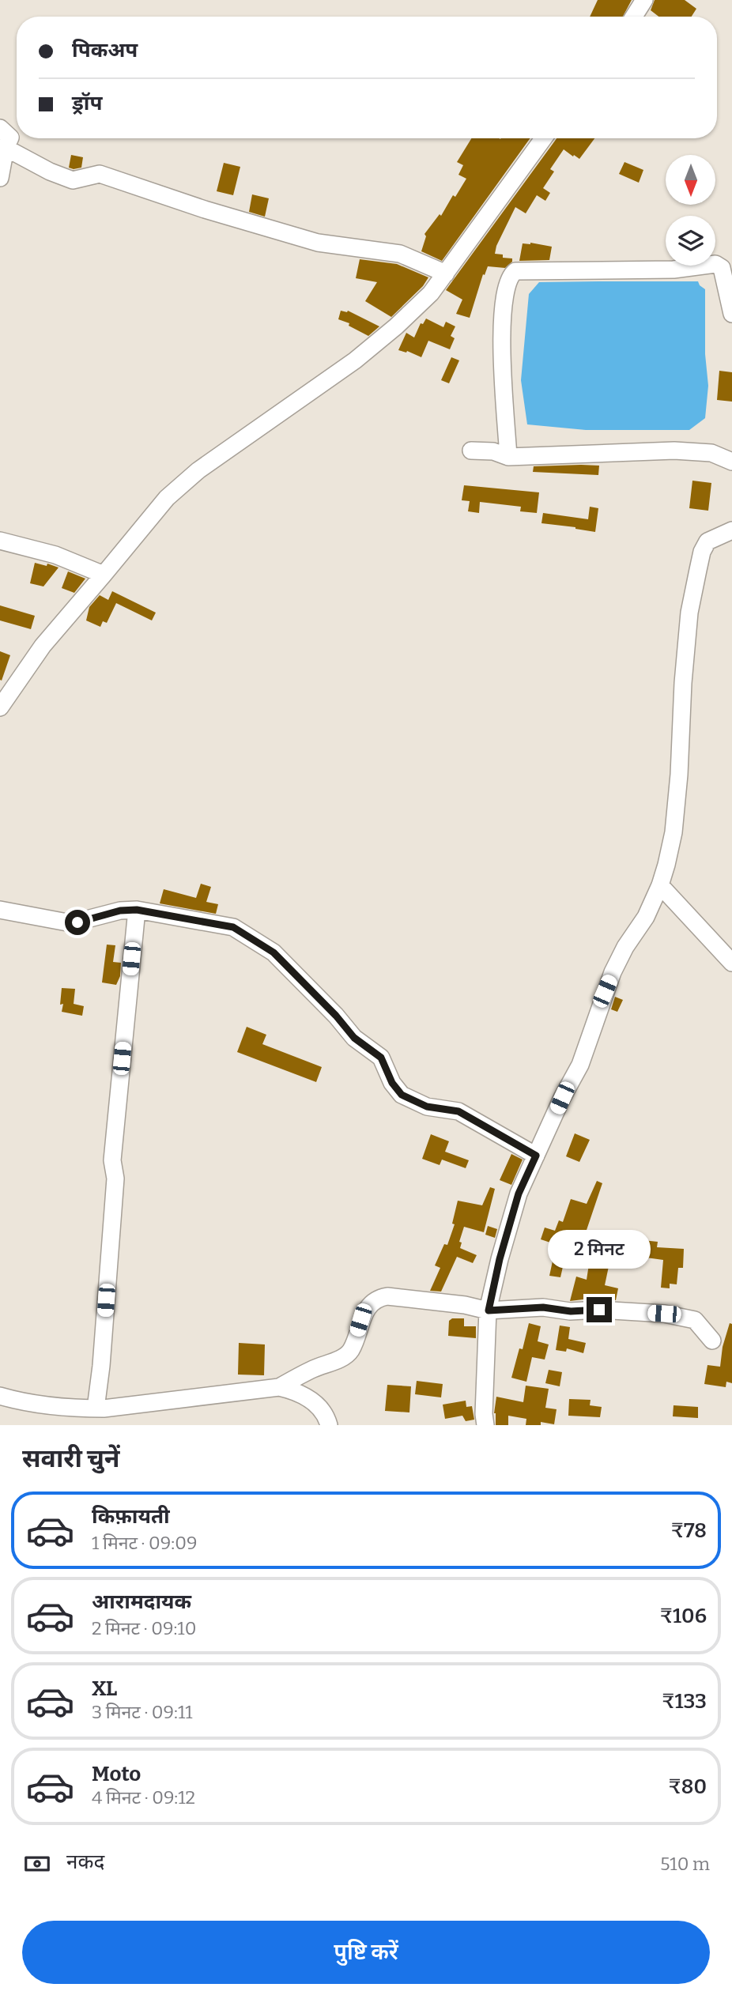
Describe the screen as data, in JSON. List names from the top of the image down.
{
  "north": "bottom",
  "page": {
    "banner": ["पिकअप", "ड्रॉप"],
    "bubble": "2 मिनट",
    "heading": "सवारी चुनें",
    "list": [
      {
        "name": "किफ़ायती",
        "note": "1 मिनट · 09:09",
        "value": "₹78"
      },
      {
        "name": "आरामदायक",
        "note": "2 मिनट · 09:10",
        "value": "₹106"
      },
      {
        "name": "XL",
        "note": "3 मिनट · 09:11",
        "value": "₹133"
      },
      {
        "name": "Moto",
        "note": "4 मिनट · 09:12",
        "value": "₹80"
      }
    ],
    "pay": ["नकद", "510 m"],
    "buttons": "पुष्टि करें"
  }
}
